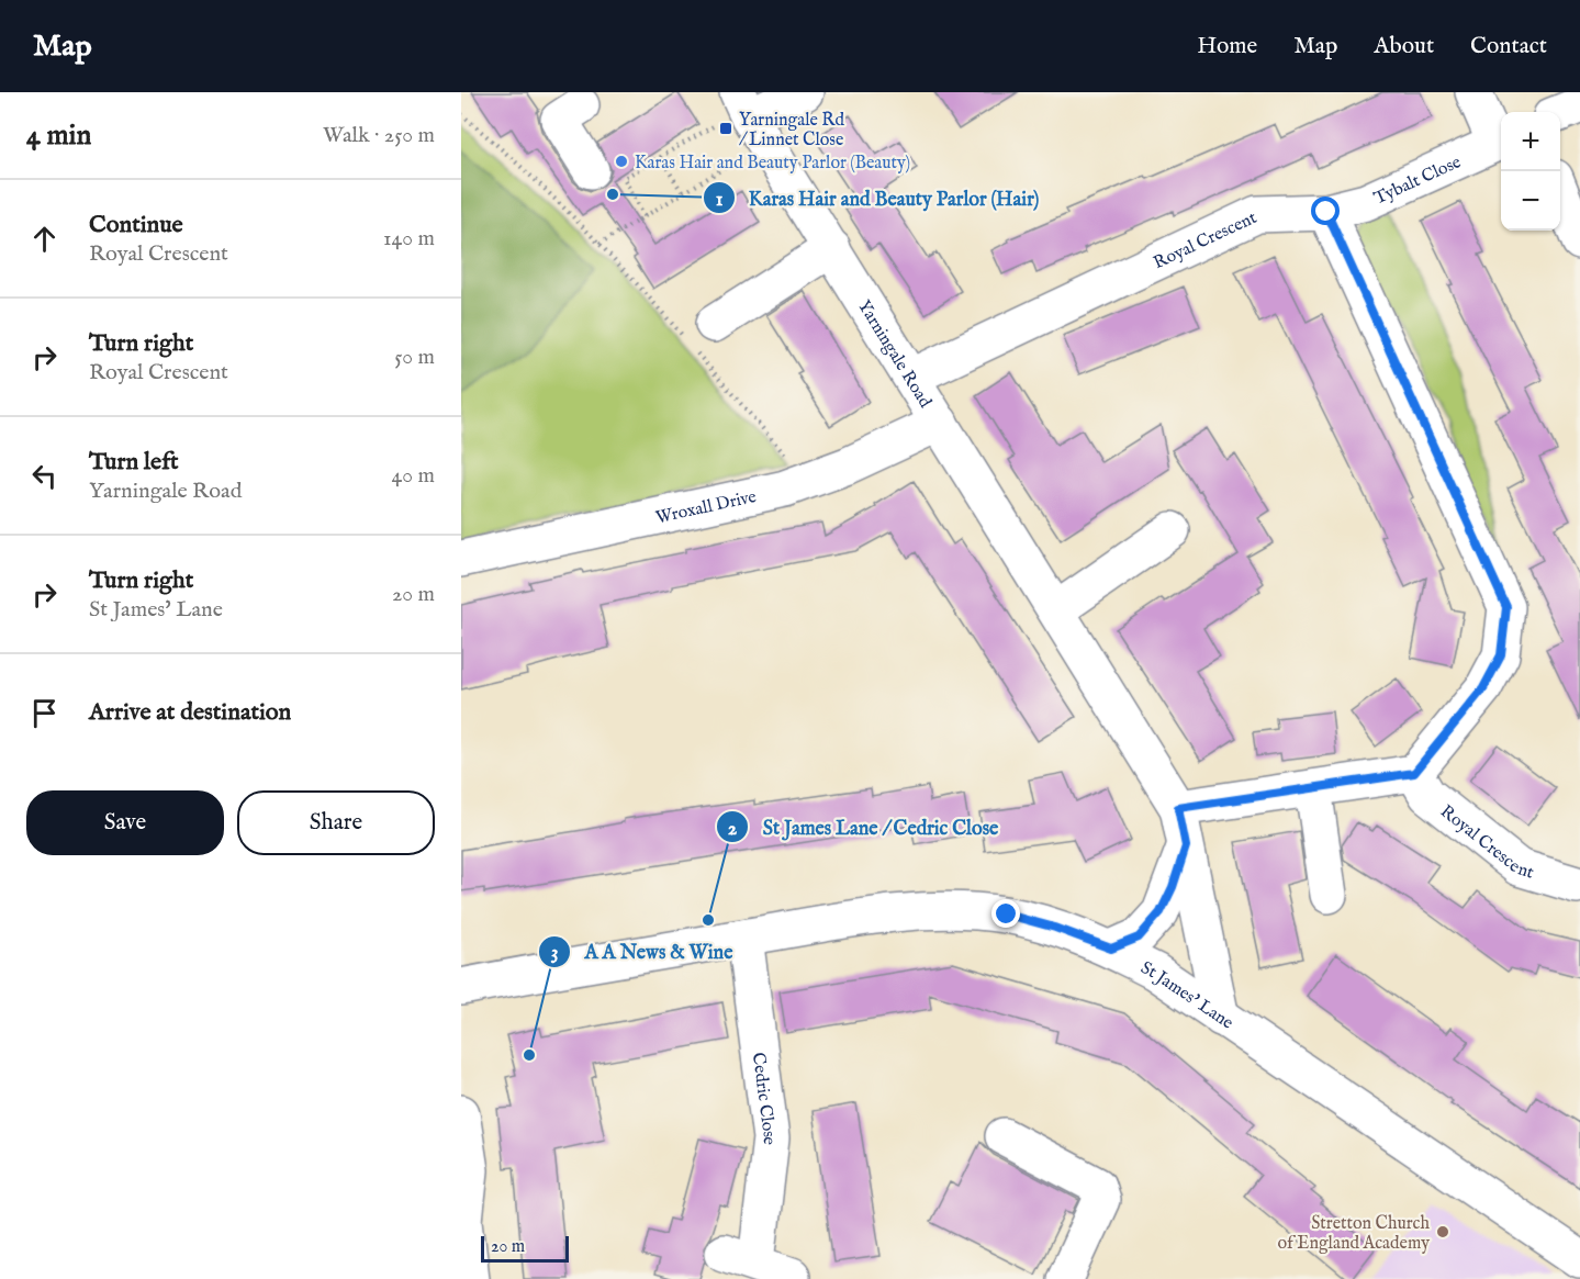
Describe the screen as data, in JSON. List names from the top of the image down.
{
  "streets": {
    "street": [
      "Tybalt Close",
      "Royal Crescent",
      "Yarningale Road",
      "Wroxall Drive",
      "St James' Lane",
      "Cedric Close"
    ]
  },
  "crossings": [
    ["Tybalt Close", "Royal Crescent"],
    ["Royal Crescent", "Yarningale Road"],
    ["Yarningale Road", "Wroxall Drive"],
    ["Yarningale Road", "St James' Lane"],
    ["St James' Lane", "Cedric Close"]
  ],
  "places": {
    "transit": ["Yarningale Rd / Linnet Close"],
    "other": [
      "Karas Hair and Beauty Parlor (Beauty)",
      "Karas Hair and Beauty Parlor (Hair)",
      "St James Lane / Cedric Close",
      "A A News & Wine",
      "Stretton Church of England Academy"
    ]
  },
  "scale_bar": "20 m",
  "page": {
    "header": "Map",
    "nav": [
      "Home",
      "Map",
      "About",
      "Contact"
    ],
    "heading": ["4 min", "Walk · 250 m"],
    "map_buttons": ["+", "−"],
    "list": [
      ["Continue", "Royal Crescent", "140 m"],
      ["Turn right", "Royal Crescent", "50 m"],
      ["Turn left", "Yarningale Road", "40 m"],
      ["Turn right", "St James' Lane", "20 m"],
      "Arrive at destination"
    ],
    "buttons": ["Save", "Share"],
    "scale": "20 m"
  }
}
